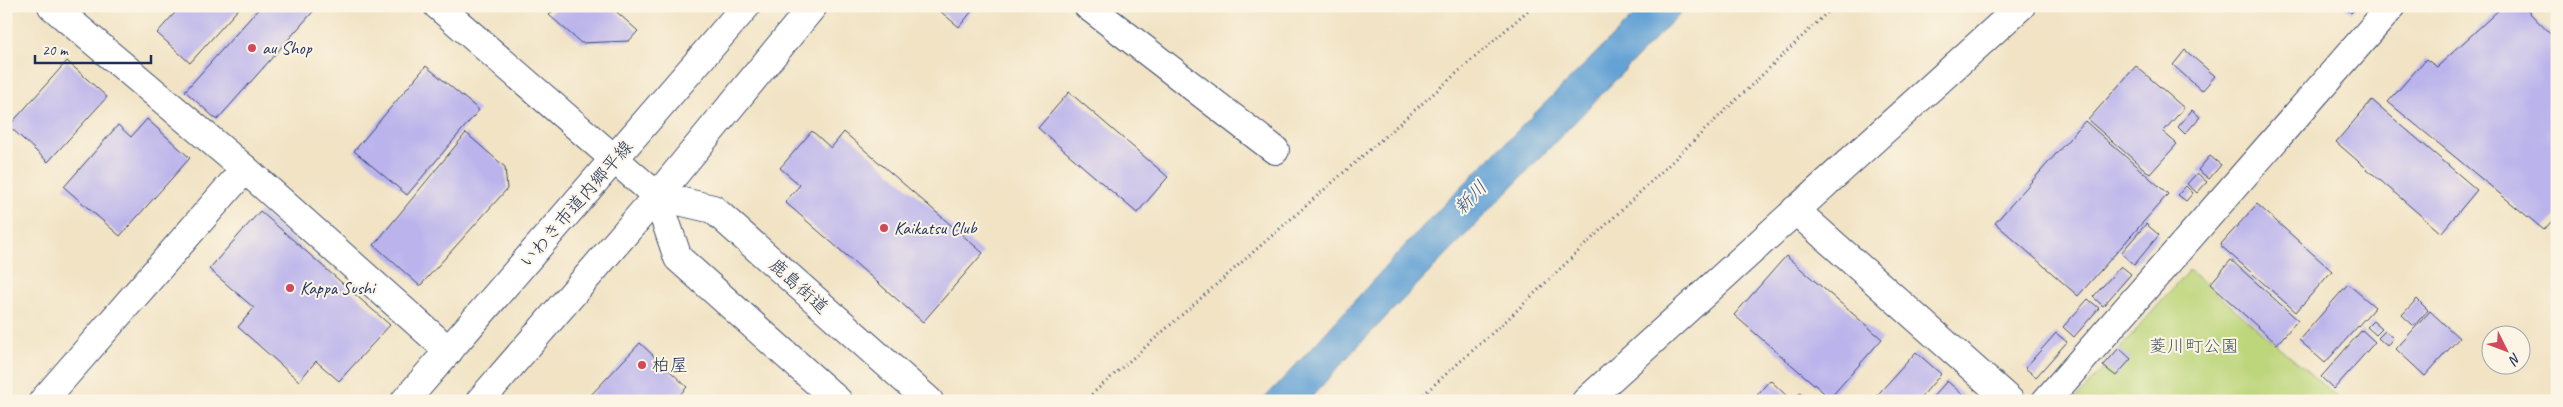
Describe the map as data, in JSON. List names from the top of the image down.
{
  "streets": {
    "street": ["いわき市道内郷平線", "鹿島街道"]
  },
  "crossings": [
    ["いわき市道内郷平線", "鹿島街道"]
  ],
  "water": ["新川"],
  "parks": ["菱川町公園"],
  "places": [
    "au Shop",
    "Kaikatsu Club",
    "Kappa Sushi",
    "柏屋"
  ],
  "scale_bar": "20 m",
  "north": "bottom right"
}
